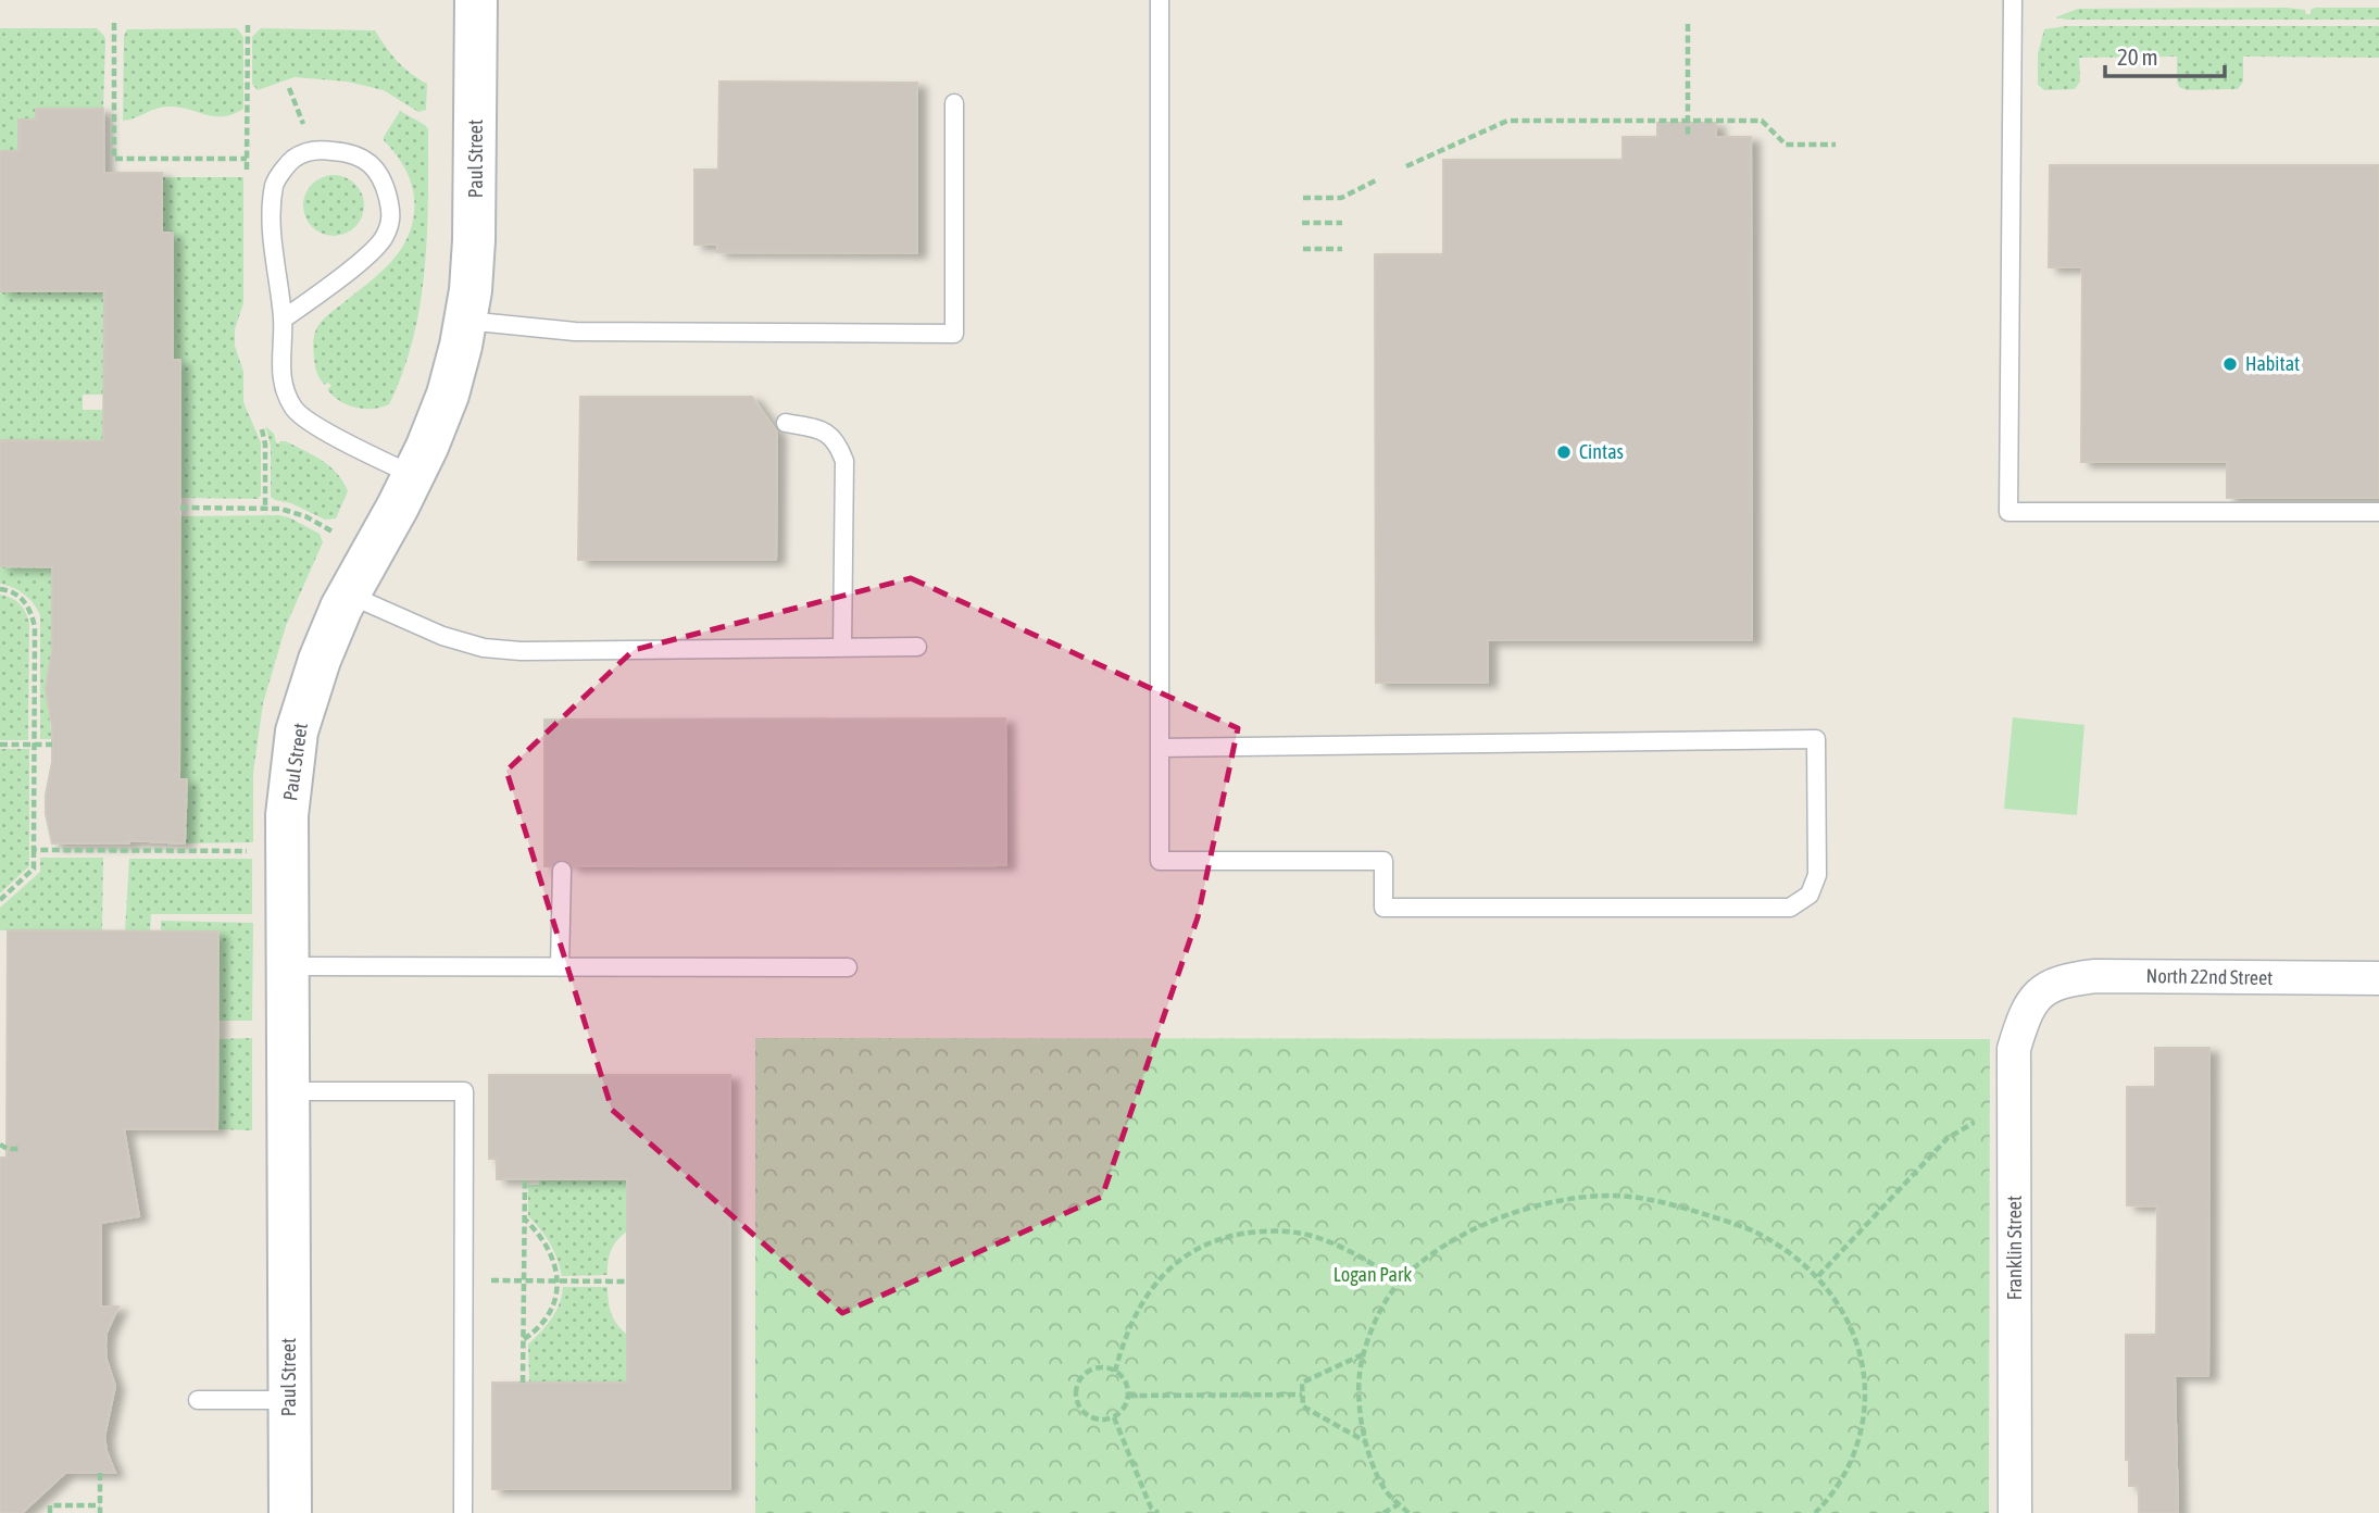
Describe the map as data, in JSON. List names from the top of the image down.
{
  "streets": {
    "street": ["Paul Street", "North 22nd Street", "Franklin Street"]
  },
  "crossings": [
    ["North 22nd Street", "Franklin Street"]
  ],
  "parks": ["Logan Park"],
  "places": ["Habitat", "Cintas"],
  "scale_bar": "20 m"
}
